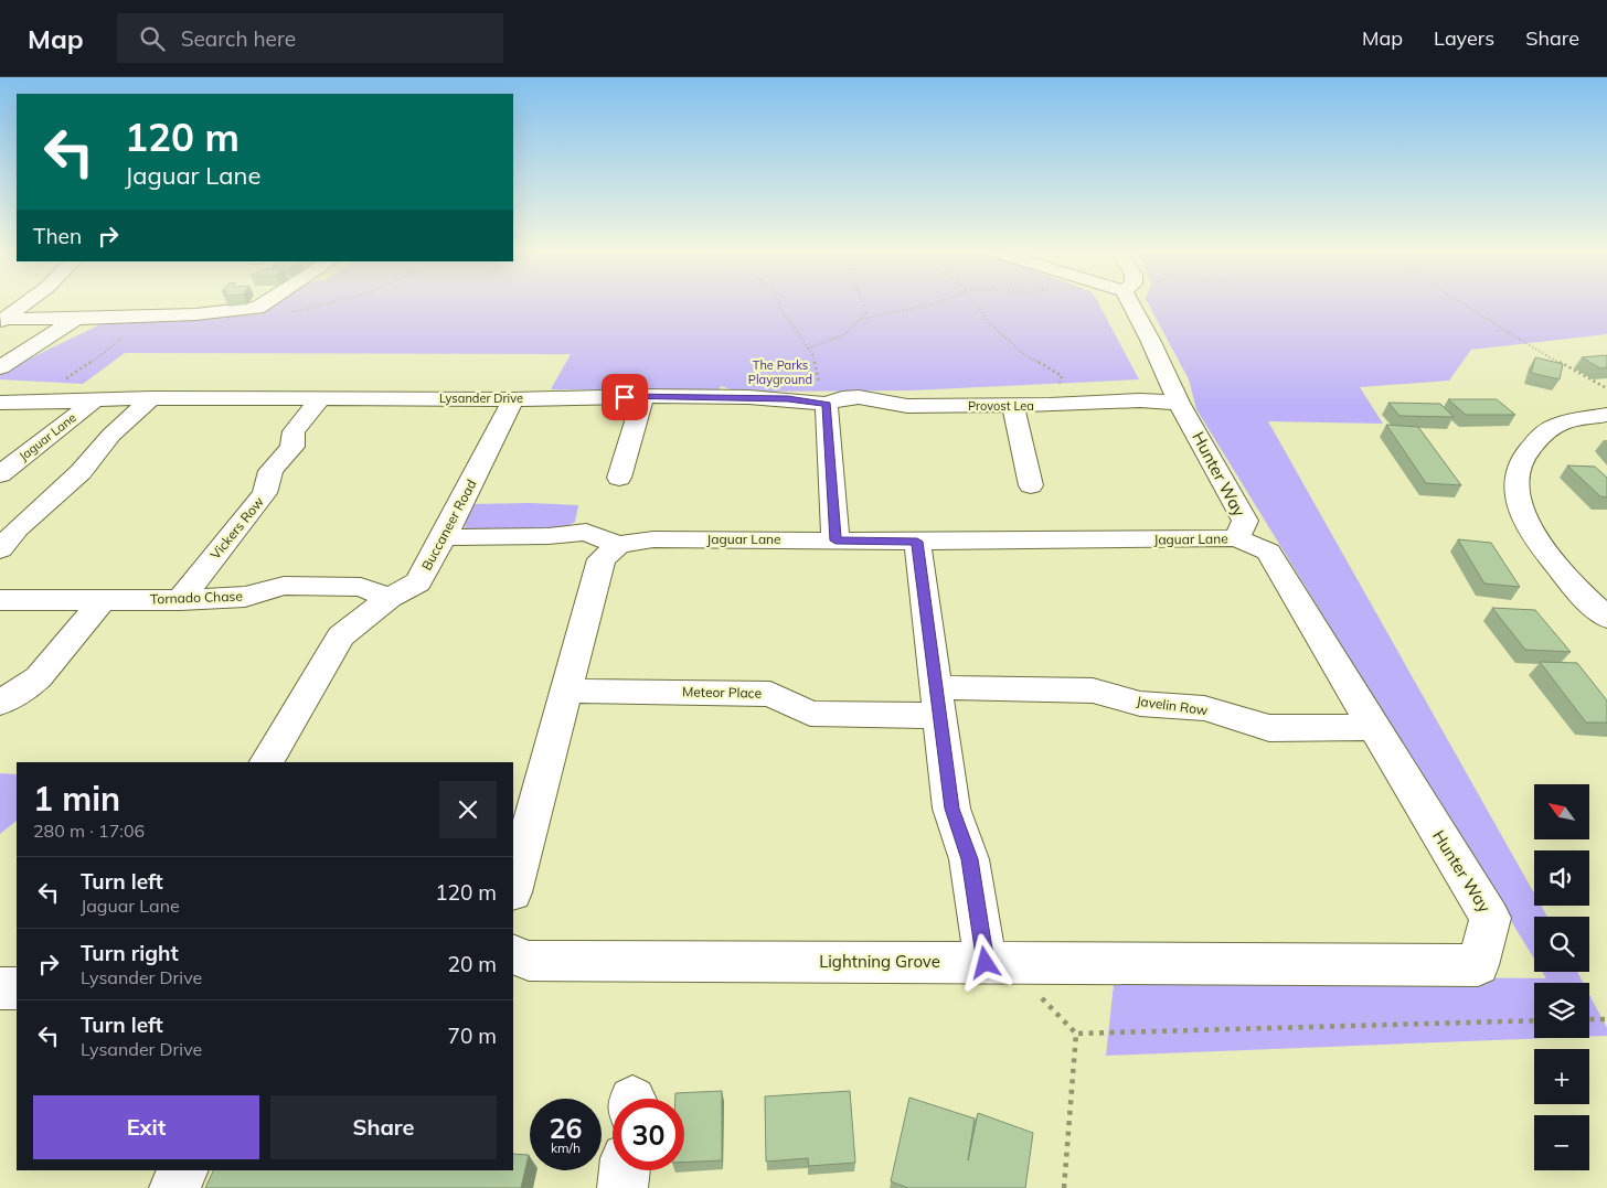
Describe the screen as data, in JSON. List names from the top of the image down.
{
  "streets": {
    "street": [
      "Lysander Drive",
      "Provost Lea",
      "Jaguar Lane",
      "Hunter Way",
      "Buccaneer Road",
      "Vickers Row",
      "Tornado Chase",
      "Meteor Place",
      "Javelin Row",
      "Lightning Grove"
    ]
  },
  "crossings": [
    ["Lysander Drive", "Provost Lea"],
    ["Lysander Drive", "Jaguar Lane"],
    ["Lysander Drive", "Buccaneer Road"],
    ["Lysander Drive", "Vickers Row"],
    ["Provost Lea", "Hunter Way"],
    ["Jaguar Lane", "Hunter Way"],
    ["Hunter Way", "Javelin Row"],
    ["Hunter Way", "Lightning Grove"],
    ["Buccaneer Road", "Tornado Chase"],
    ["Vickers Row", "Tornado Chase"],
    ["Meteor Place", "Javelin Row"]
  ],
  "parks": ["The Parks Playground"],
  "north": "top left",
  "page": {
    "header": "Map",
    "search": "Search here",
    "nav": ["Map", "Layers", "Share"],
    "turn": ["120 m", "Jaguar Lane"],
    "then": "Then",
    "heading": ["1 min", "280 m · 17:06"],
    "map_buttons": ["+", "−"],
    "list": [
      {
        "name": "Turn left",
        "note": "Jaguar Lane",
        "value": "120 m"
      },
      {
        "name": "Turn right",
        "note": "Lysander Drive",
        "value": "20 m"
      },
      {
        "name": "Turn left",
        "note": "Lysander Drive",
        "value": "70 m"
      }
    ],
    "buttons": ["Exit", "Share"],
    "speed": "26 km/h",
    "limit": "30"
  }
}
